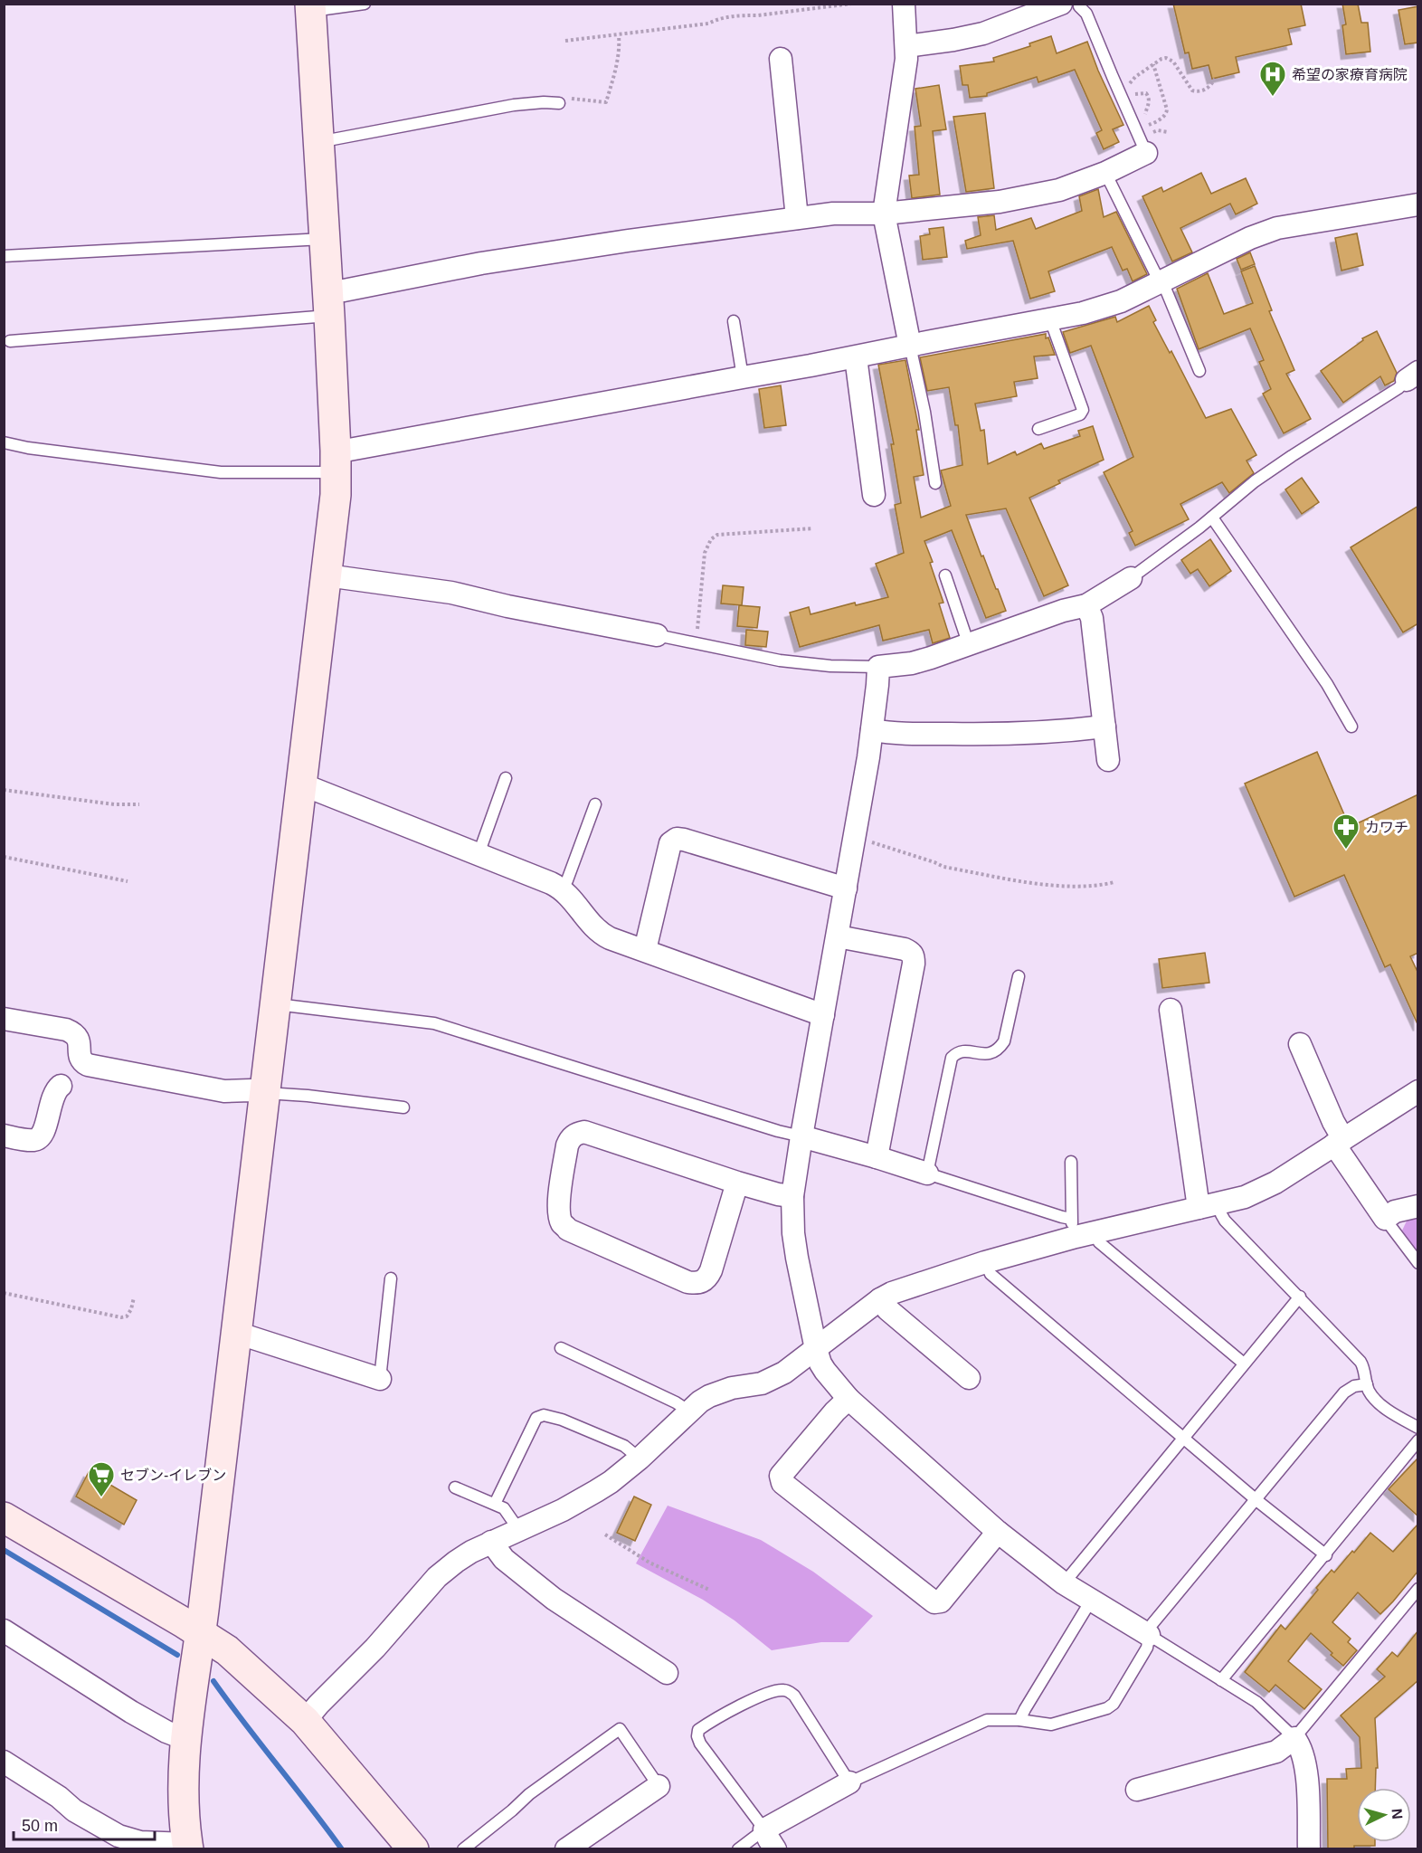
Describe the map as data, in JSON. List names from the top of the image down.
{
  "places": {
    "hospital": ["希望の家療育病院"],
    "pharmacy": ["カワチ"],
    "supermarket": ["セブン-イレブン"]
  },
  "scale_bar": "50 m",
  "north": "right"
}
